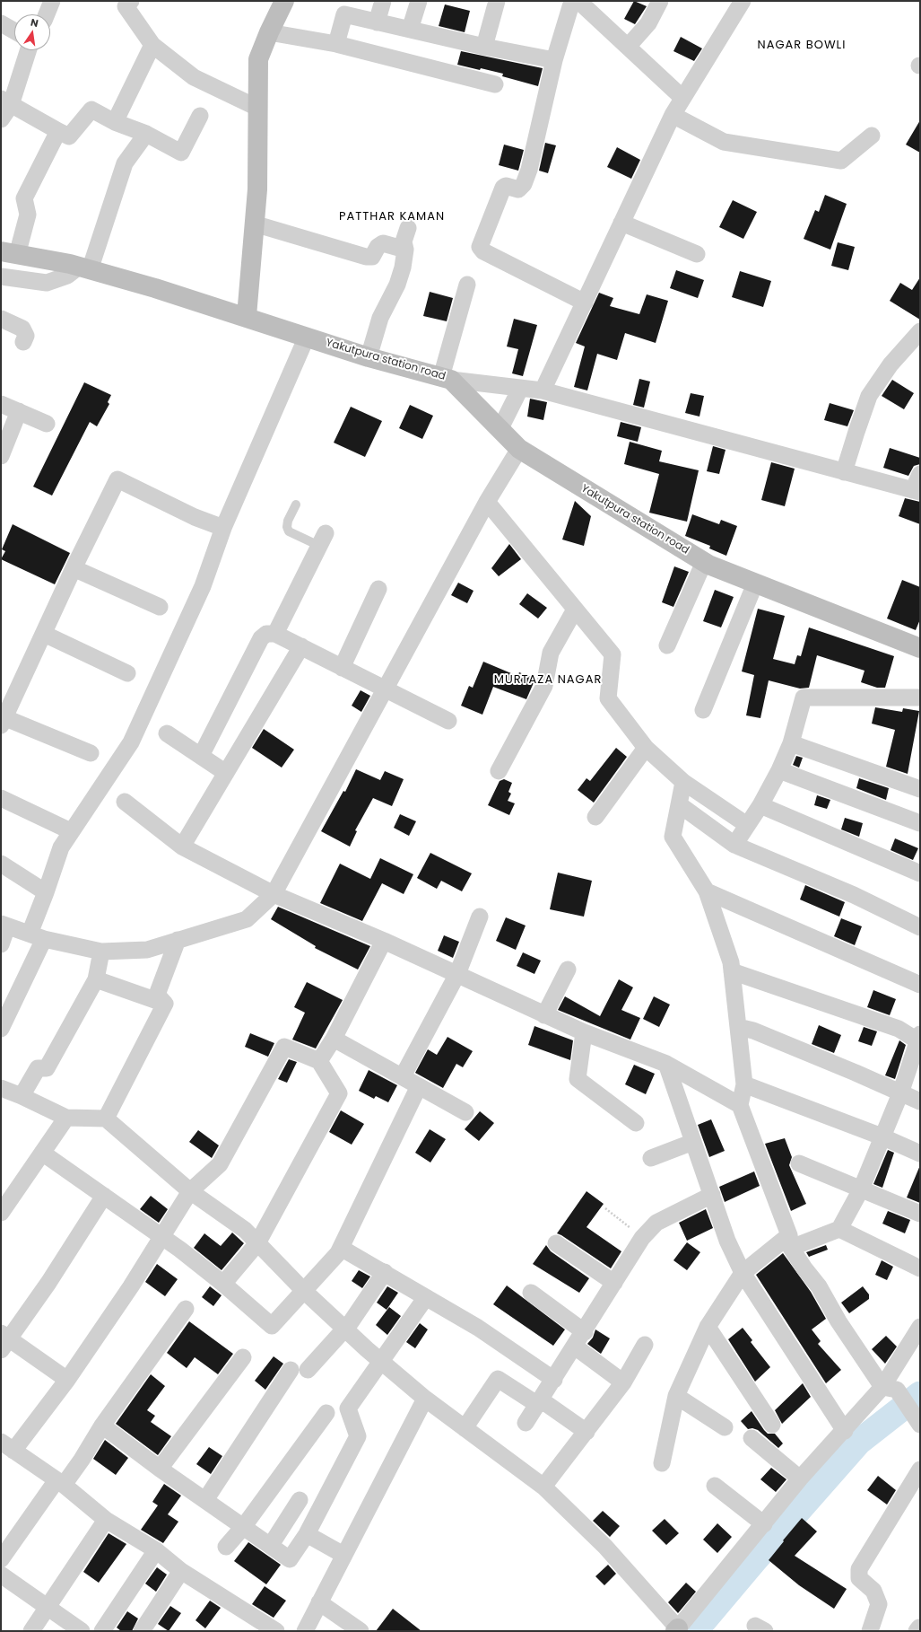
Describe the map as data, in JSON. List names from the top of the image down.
{
  "streets": {
    "street": ["Yakutpura station road"]
  },
  "districts": ["NAGAR BOWLI", "PATTHAR KAMAN", "MURTAZA NAGAR"],
  "north": "top"
}
